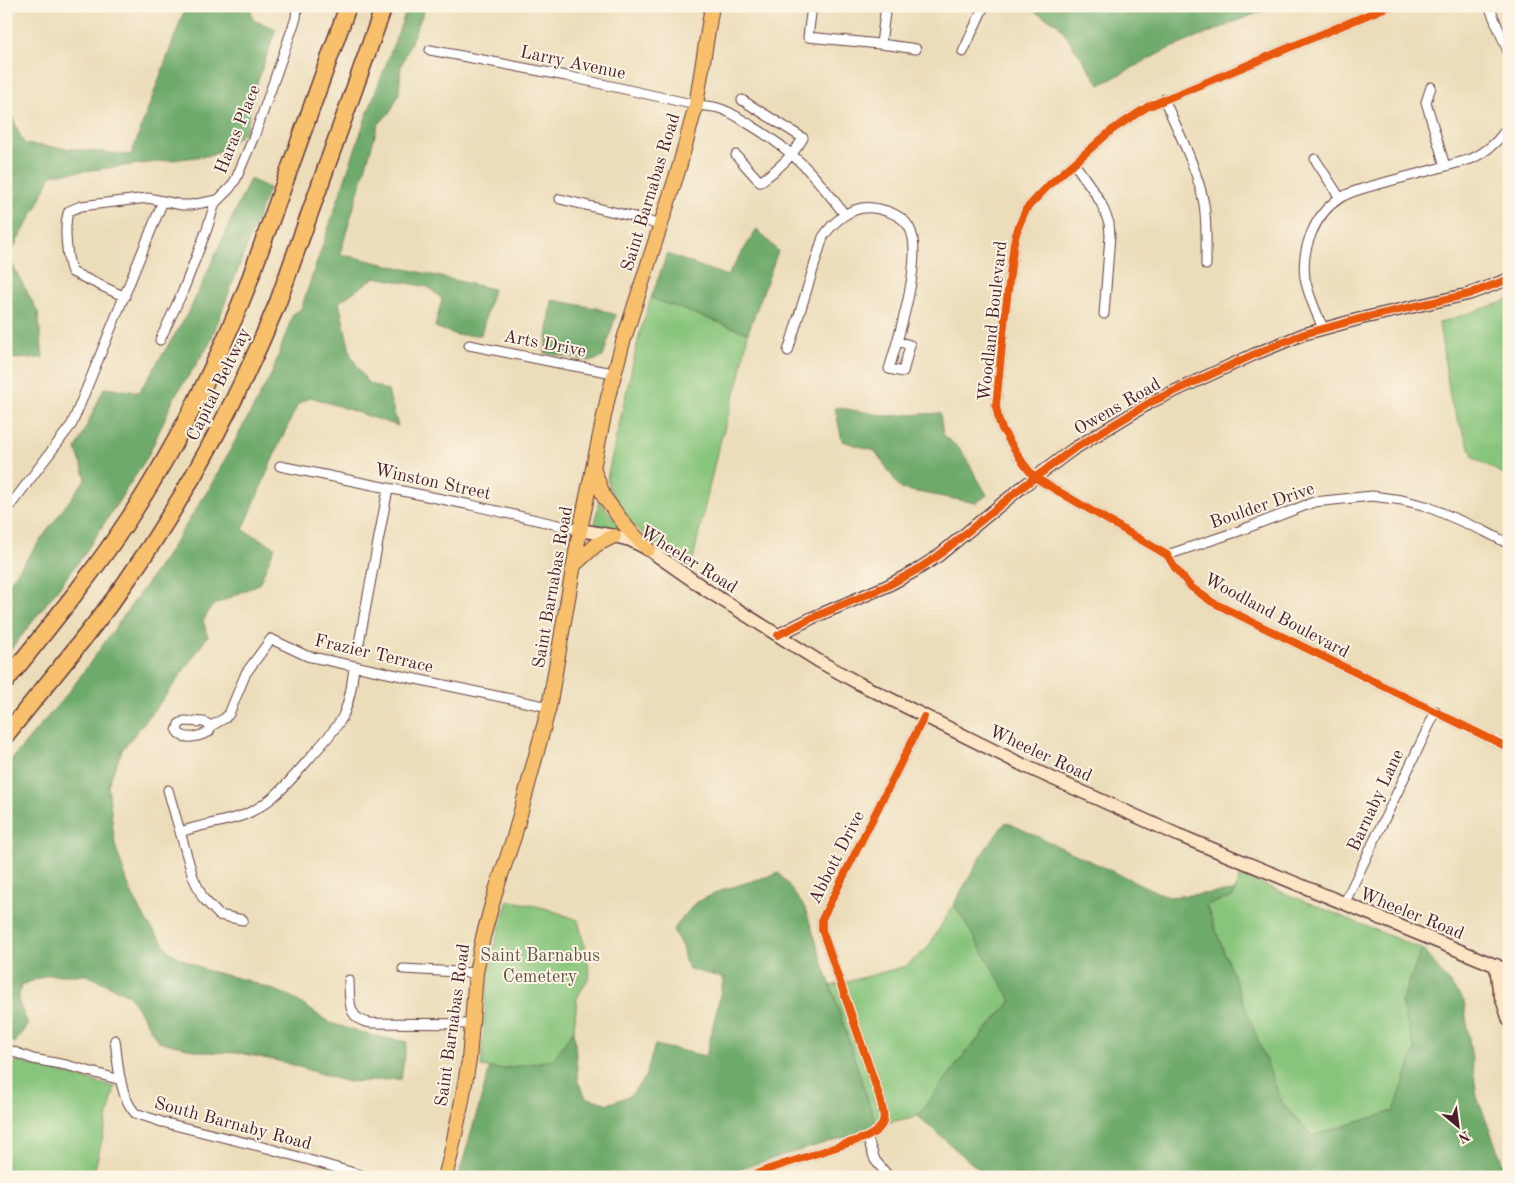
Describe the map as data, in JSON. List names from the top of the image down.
{
  "streets": {
    "highway": ["Capital Beltway"],
    "main road": ["Saint Barnabas Road", "Wheeler Road"],
    "street": [
      "Larry Avenue",
      "Haras Place",
      "Woodland Boulevard",
      "Arts Drive",
      "Owens Road",
      "Winston Street",
      "Boulder Drive",
      "Frazier Terrace",
      "Barnaby Lane",
      "Abbott Drive",
      "South Barnaby Road"
    ]
  },
  "crossings": [
    ["Larry Avenue", "Saint Barnabas Road"],
    ["Saint Barnabas Road", "Arts Drive"],
    ["Saint Barnabas Road", "Winston Street"],
    ["Saint Barnabas Road", "Wheeler Road"],
    ["Saint Barnabas Road", "Frazier Terrace"],
    ["Woodland Boulevard", "Owens Road"],
    ["Woodland Boulevard", "Boulder Drive"],
    ["Woodland Boulevard", "Barnaby Lane"],
    ["Owens Road", "Wheeler Road"],
    ["Winston Street", "Wheeler Road"],
    ["Wheeler Road", "Barnaby Lane"],
    ["Wheeler Road", "Abbott Drive"]
  ],
  "parks": ["Saint Barnabus Cemetery"],
  "north": "bottom right"
}
